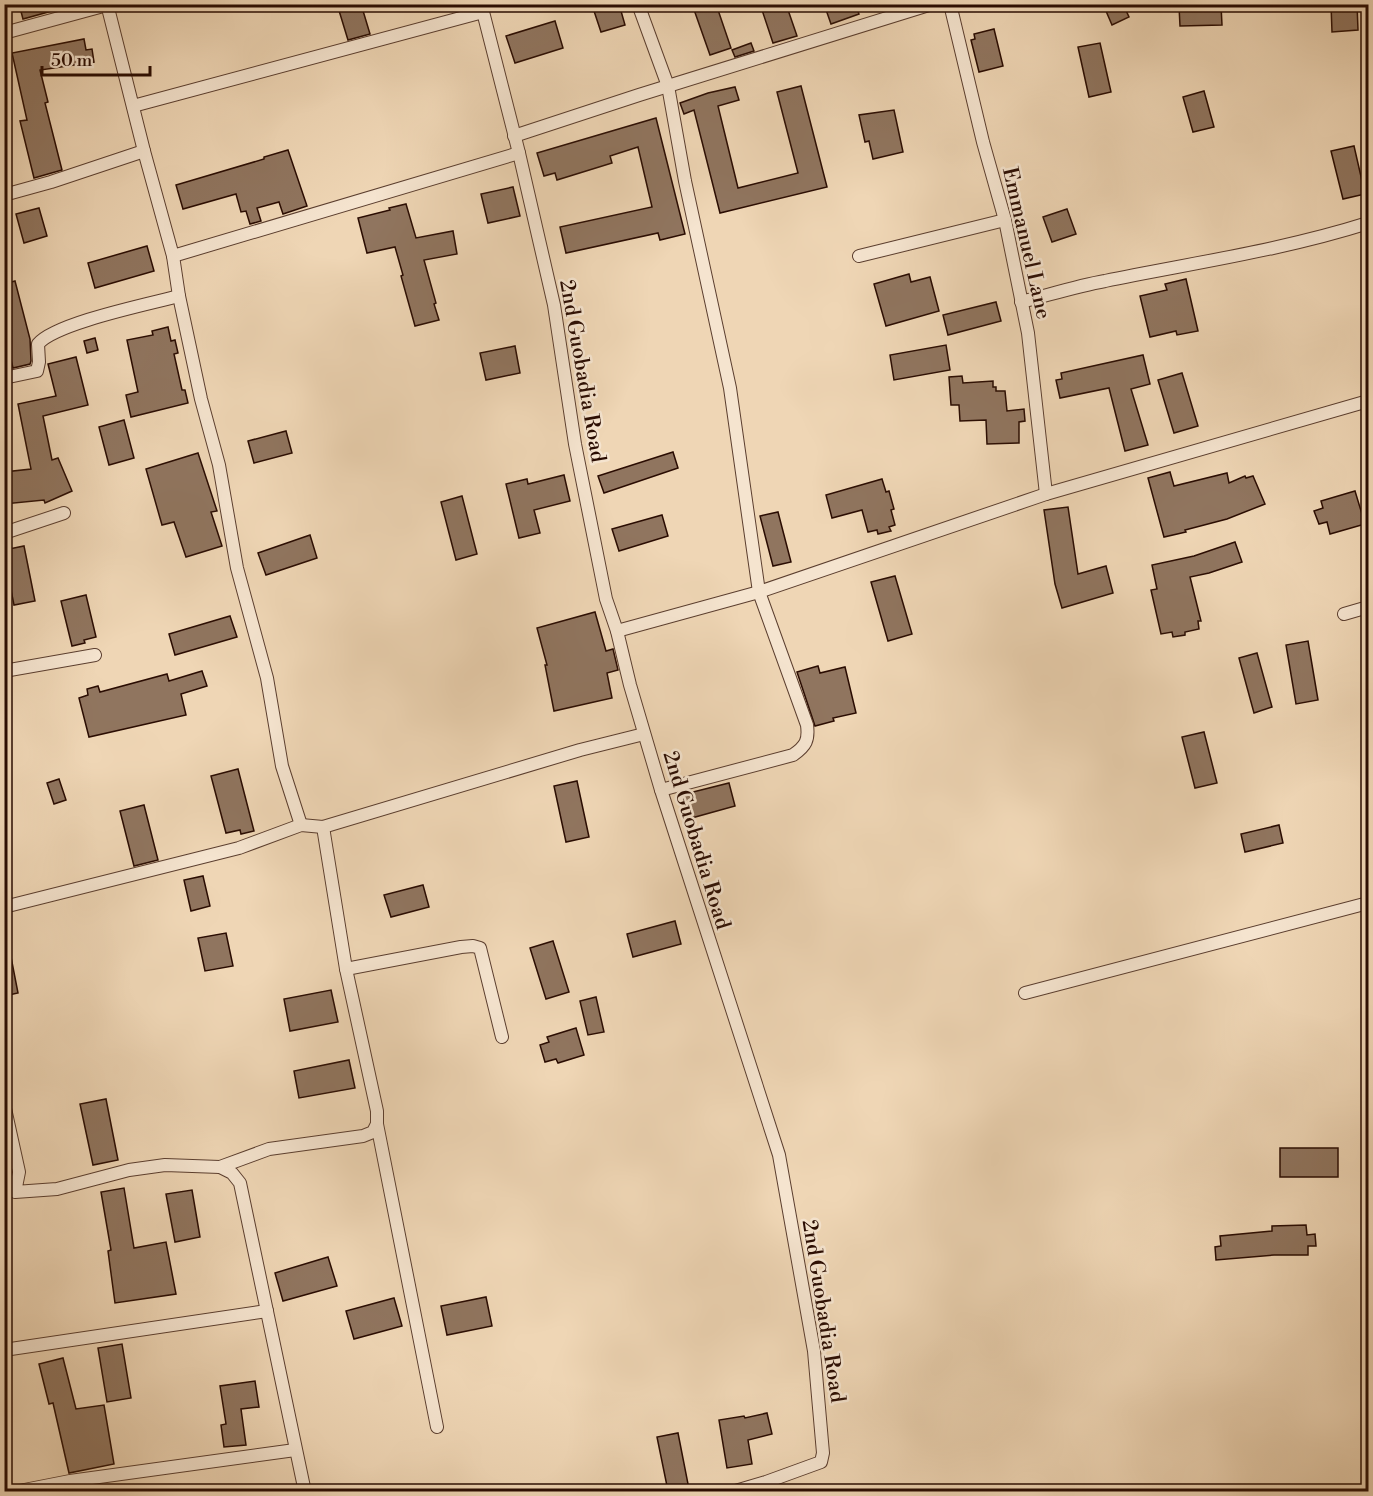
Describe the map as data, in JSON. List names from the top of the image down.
{
  "streets": {
    "street": ["Emmanuel Lane", "2nd Guobadia Road"]
  },
  "scale_bar": "50 m"
}
